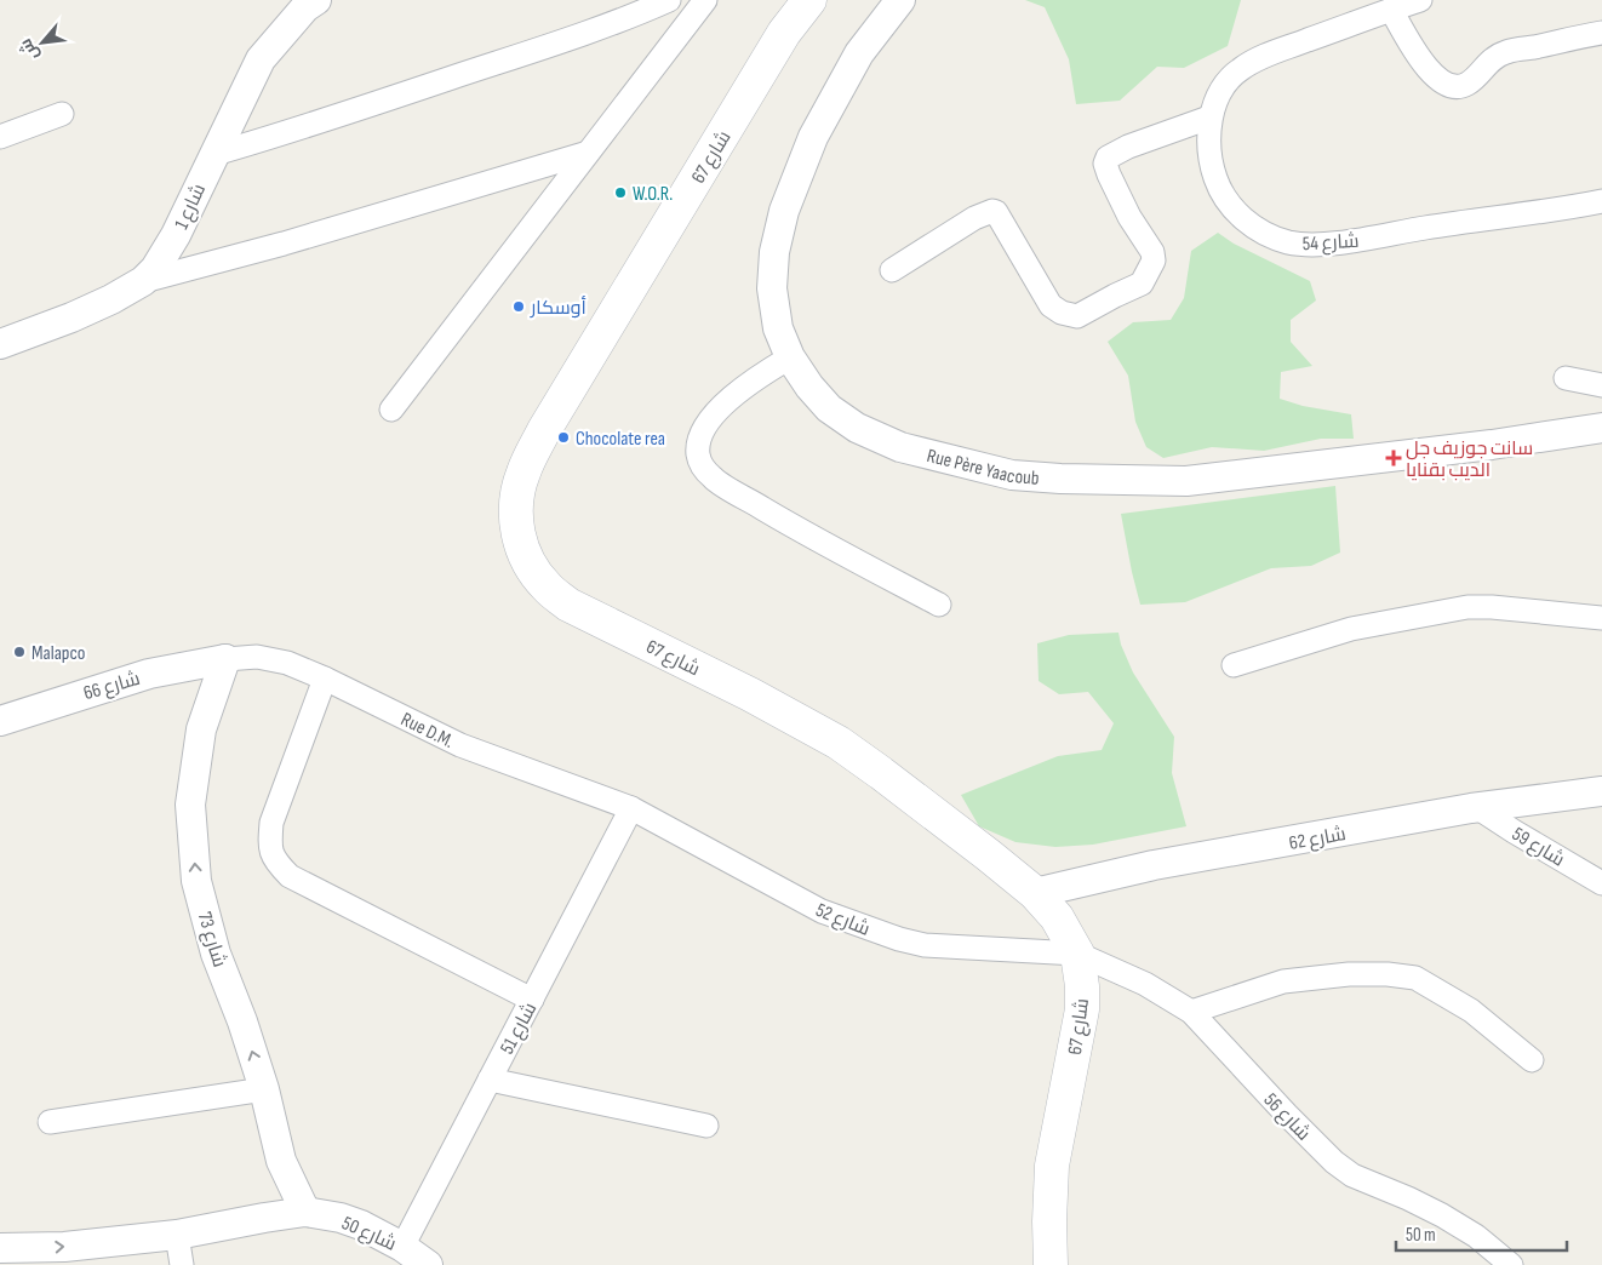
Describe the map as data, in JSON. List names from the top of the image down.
{
  "streets": {
    "main road": ["شارع 67"],
    "street": [
      "شارع 1",
      "شارع 54",
      "Rue Père Yaacoub",
      "شارع 66",
      "Rue D.M.",
      "شارع 62",
      "شارع 59",
      "شارع 52",
      "شارع 73",
      "شارع 51",
      "شارع 56",
      "شارع 50"
    ]
  },
  "crossings": [
    ["شارع 67", "شارع 62"],
    ["شارع 67", "شارع 52"],
    ["شارع 67", "شارع 56"],
    ["شارع 66", "Rue D.M."],
    ["شارع 66", "شارع 73"],
    ["Rue D.M.", "شارع 52"],
    ["Rue D.M.", "شارع 73"],
    ["Rue D.M.", "شارع 51"],
    ["شارع 62", "شارع 59"],
    ["شارع 52", "شارع 51"],
    ["شارع 52", "شارع 56"],
    ["شارع 73", "شارع 50"],
    ["شارع 51", "شارع 50"]
  ],
  "one_way": ["شارع 73"],
  "places": {
    "other": [
      "W.O.R.",
      "أوسكار",
      "Chocolate rea",
      "Malapco"
    ],
    "health": ["سانت جوزيف جل الديب بقنايا"]
  },
  "scale_bar": "50 m",
  "north": "bottom left"
}
